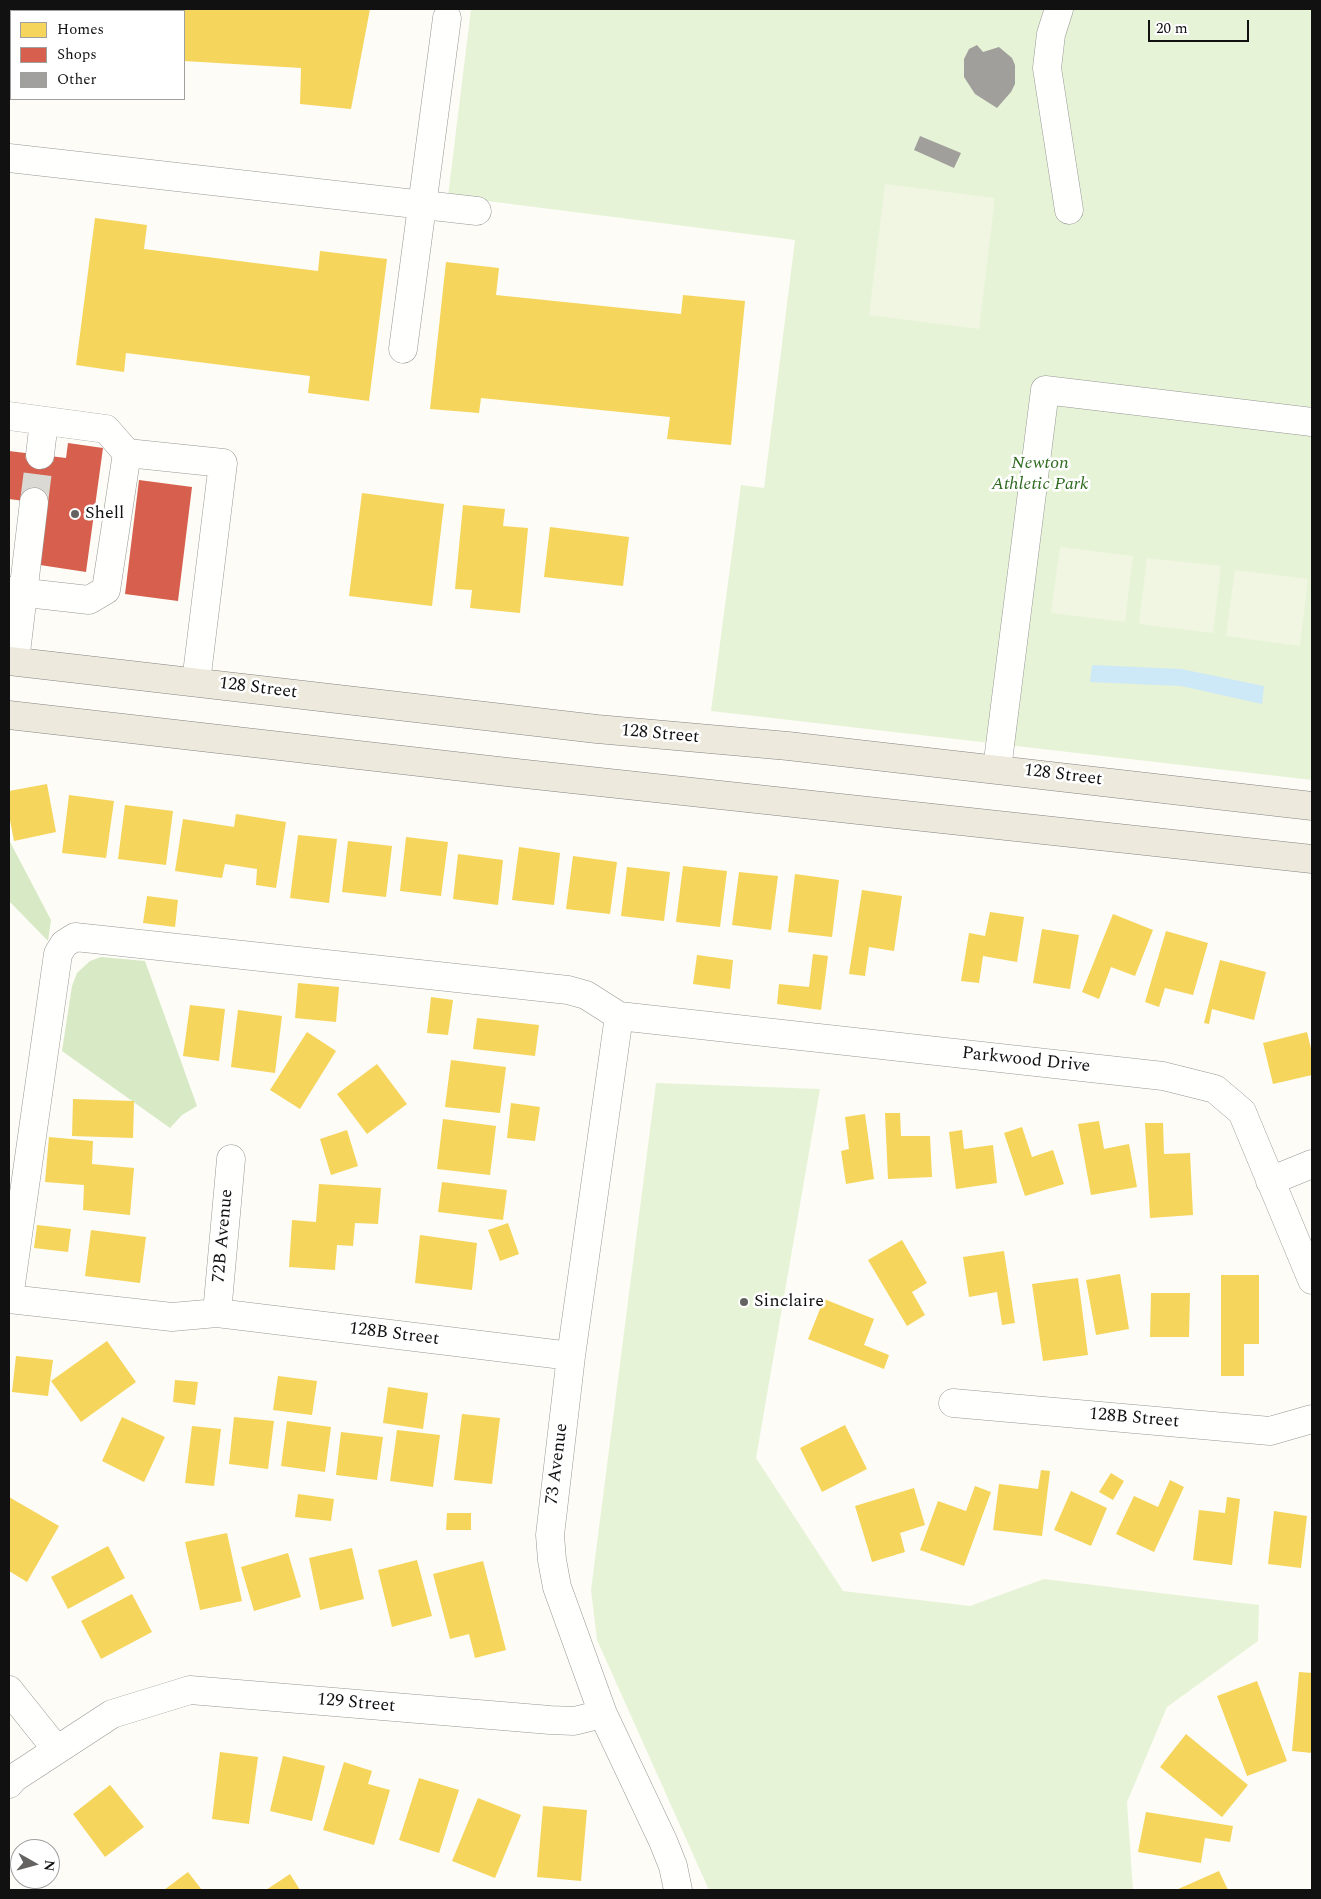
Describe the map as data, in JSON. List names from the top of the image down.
{
  "streets": {
    "main road": ["128 Street"],
    "street": [
      "Parkwood Drive",
      "72B Avenue",
      "128B Street",
      "73 Avenue",
      "129 Street"
    ]
  },
  "crossings": [
    ["Parkwood Drive", "73 Avenue"],
    ["72B Avenue", "128B Street"],
    ["128B Street", "73 Avenue"],
    ["73 Avenue", "129 Street"]
  ],
  "parks": ["Newton Athletic Park"],
  "places": ["Shell", "Sinclaire"],
  "legend": ["Homes", "Shops", "Other"],
  "scale_bar": "20 m",
  "north": "right"
}
